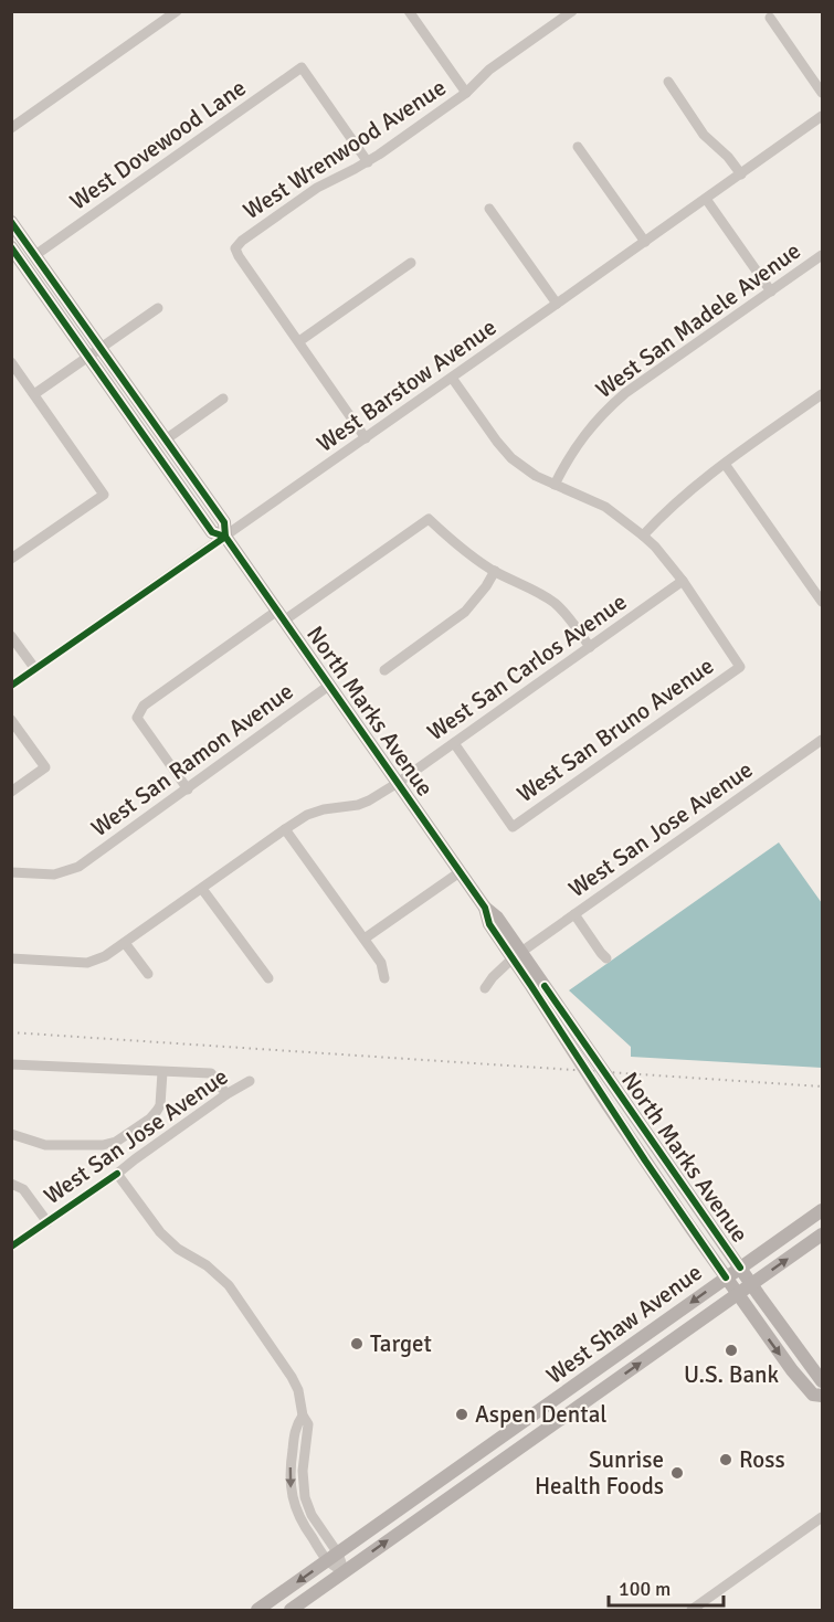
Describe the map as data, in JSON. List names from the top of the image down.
{
  "streets": {
    "main road": ["North Marks Avenue", "West Shaw Avenue"],
    "street": [
      "West Dovewood Lane",
      "West Wrenwood Avenue",
      "West San Madele Avenue",
      "West Barstow Avenue",
      "West San Carlos Avenue",
      "West San Bruno Avenue",
      "West San Ramon Avenue",
      "West San Jose Avenue"
    ]
  },
  "crossings": [
    ["West Dovewood Lane", "West Wrenwood Avenue"],
    ["West Dovewood Lane", "North Marks Avenue"],
    ["West Barstow Avenue", "North Marks Avenue"],
    ["West San Carlos Avenue", "North Marks Avenue"],
    ["West San Carlos Avenue", "West San Bruno Avenue"],
    ["North Marks Avenue", "West San Ramon Avenue"],
    ["North Marks Avenue", "West San Jose Avenue"],
    ["North Marks Avenue", "West Shaw Avenue"]
  ],
  "places": [
    "Target",
    "U.S. Bank",
    "Aspen Dental",
    "Ross",
    "Sunrise Health Foods"
  ],
  "scale_bar": "100 m"
}
